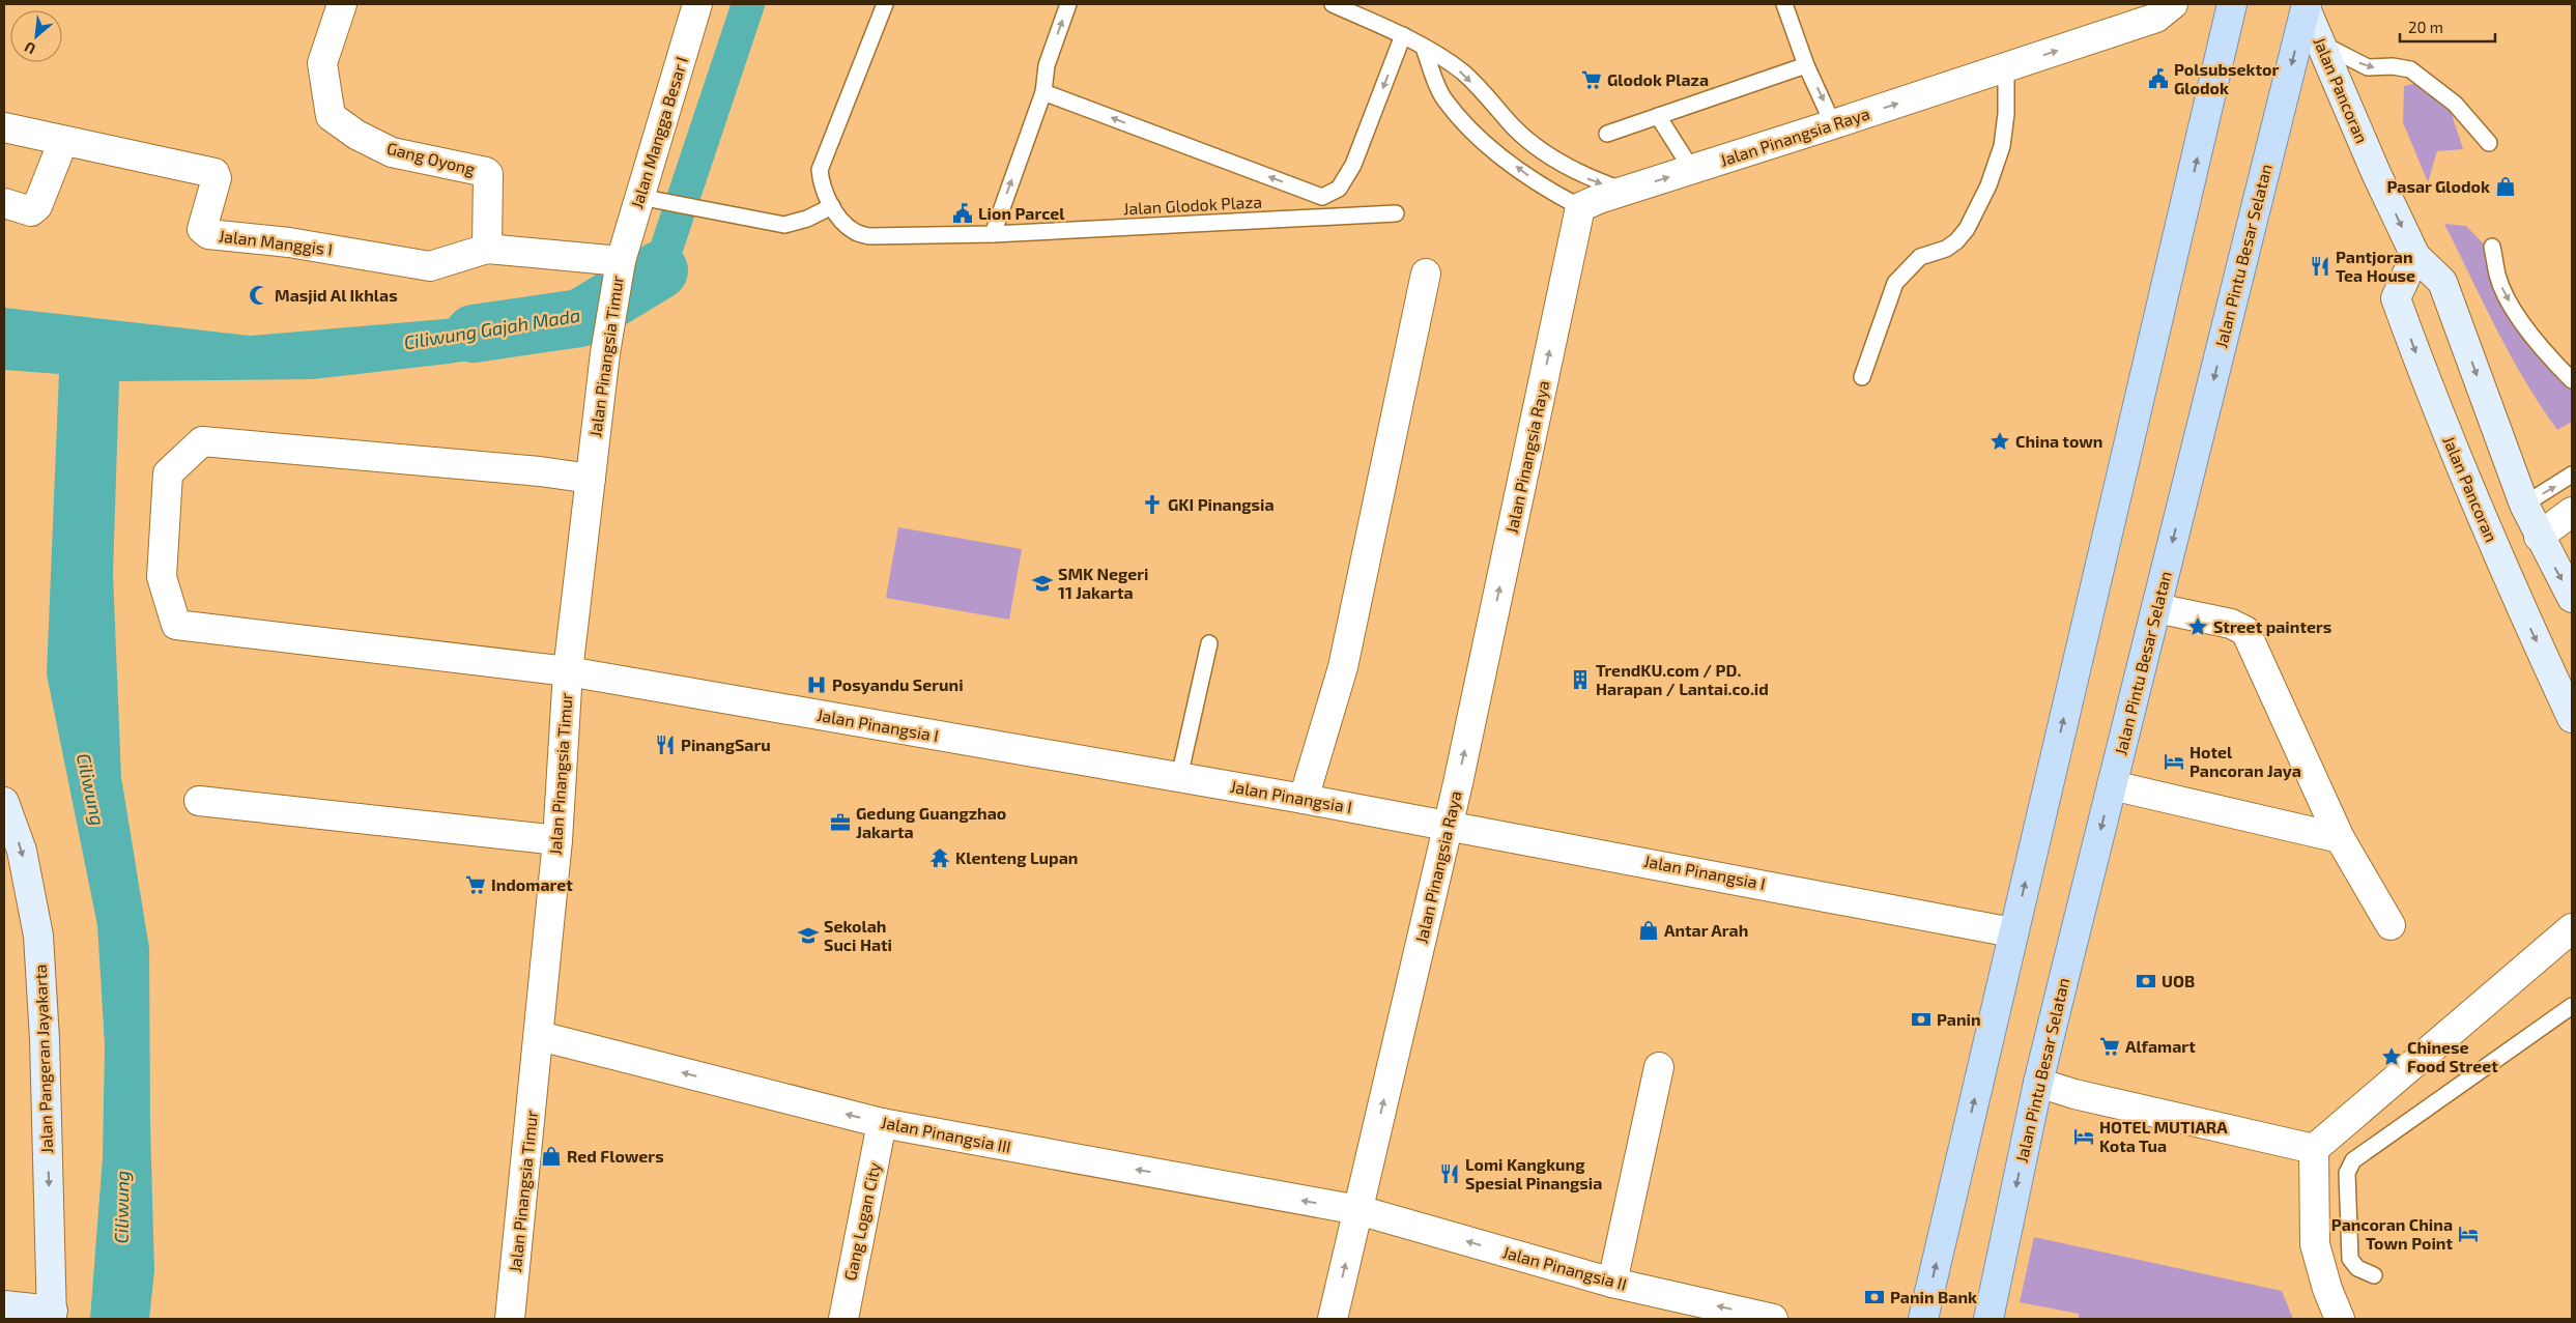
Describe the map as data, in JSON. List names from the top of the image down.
{
  "streets": {
    "main road": ["Jalan Pancoran", "Jalan Pintu Besar Selatan", "Jalan Pangeran Jayakarta"],
    "street": [
      "Jalan Mangga Besar I",
      "Jalan Pinangsia Raya",
      "Gang Oyong",
      "Jalan Manggis I",
      "Jalan Pinangsia Timur",
      "Jalan Pinangsia I",
      "Jalan Pinangsia III",
      "Gang Logan City",
      "Jalan Pinangsia II"
    ],
    "lane": ["Jalan Glodok Plaza"]
  },
  "crossings": [
    ["Jalan Pancoran", "Jalan Pintu Besar Selatan"],
    ["Jalan Mangga Besar I", "Jalan Manggis I"],
    ["Jalan Mangga Besar I", "Jalan Pinangsia Timur"],
    ["Jalan Pinangsia Raya", "Jalan Pinangsia I"],
    ["Jalan Pinangsia Raya", "Jalan Pinangsia III"],
    ["Jalan Pinangsia Raya", "Jalan Pinangsia II"],
    ["Gang Oyong", "Jalan Manggis I"],
    ["Jalan Manggis I", "Jalan Pinangsia Timur"],
    ["Jalan Pinangsia Timur", "Jalan Pinangsia I"],
    ["Jalan Pinangsia Timur", "Jalan Pinangsia III"],
    ["Jalan Pinangsia III", "Gang Logan City"],
    ["Jalan Pinangsia III", "Jalan Pinangsia II"]
  ],
  "one_way": [
    "Jalan Pancoran",
    "Jalan Pangeran Jayakarta",
    "Jalan Pinangsia III",
    "Jalan Pinangsia II"
  ],
  "water": ["Ciliwung Gajah Mada", "Ciliwung"],
  "places": {
    "public building": ["Polsubsektor Glodok", "Lion Parcel"],
    "supermarket": ["Glodok Plaza", "Indomaret", "Alfamart"],
    "shop": ["Pasar Glodok", "Antar Arah", "Red Flowers"],
    "restaurant": ["Pantjoran Tea House", "PinangSaru", "Lomi Kangkung Spesial Pinangsia"],
    "mosque": ["Masjid Al Ikhlas"],
    "place": ["China town", "Street painters", "Chinese Food Street"],
    "church": ["GKI Pinangsia"],
    "school or university": ["SMK Negeri 11 Jakarta", "Sekolah Suci Hati"],
    "building": ["TrendKU.com / PD. Harapan / Lantai.co.id"],
    "hospital": ["Posyandu Seruni"],
    "hotel": ["Hotel Pancoran Jaya", "HOTEL MUTIARA Kota Tua", "Pancoran China Town Point"],
    "office": ["Gedung Guangzhao Jakarta"],
    "temple": ["Klenteng Lupan"],
    "bank": ["UOB", "Panin", "Panin Bank"]
  },
  "scale_bar": "20 m",
  "north": "bottom left"
}
